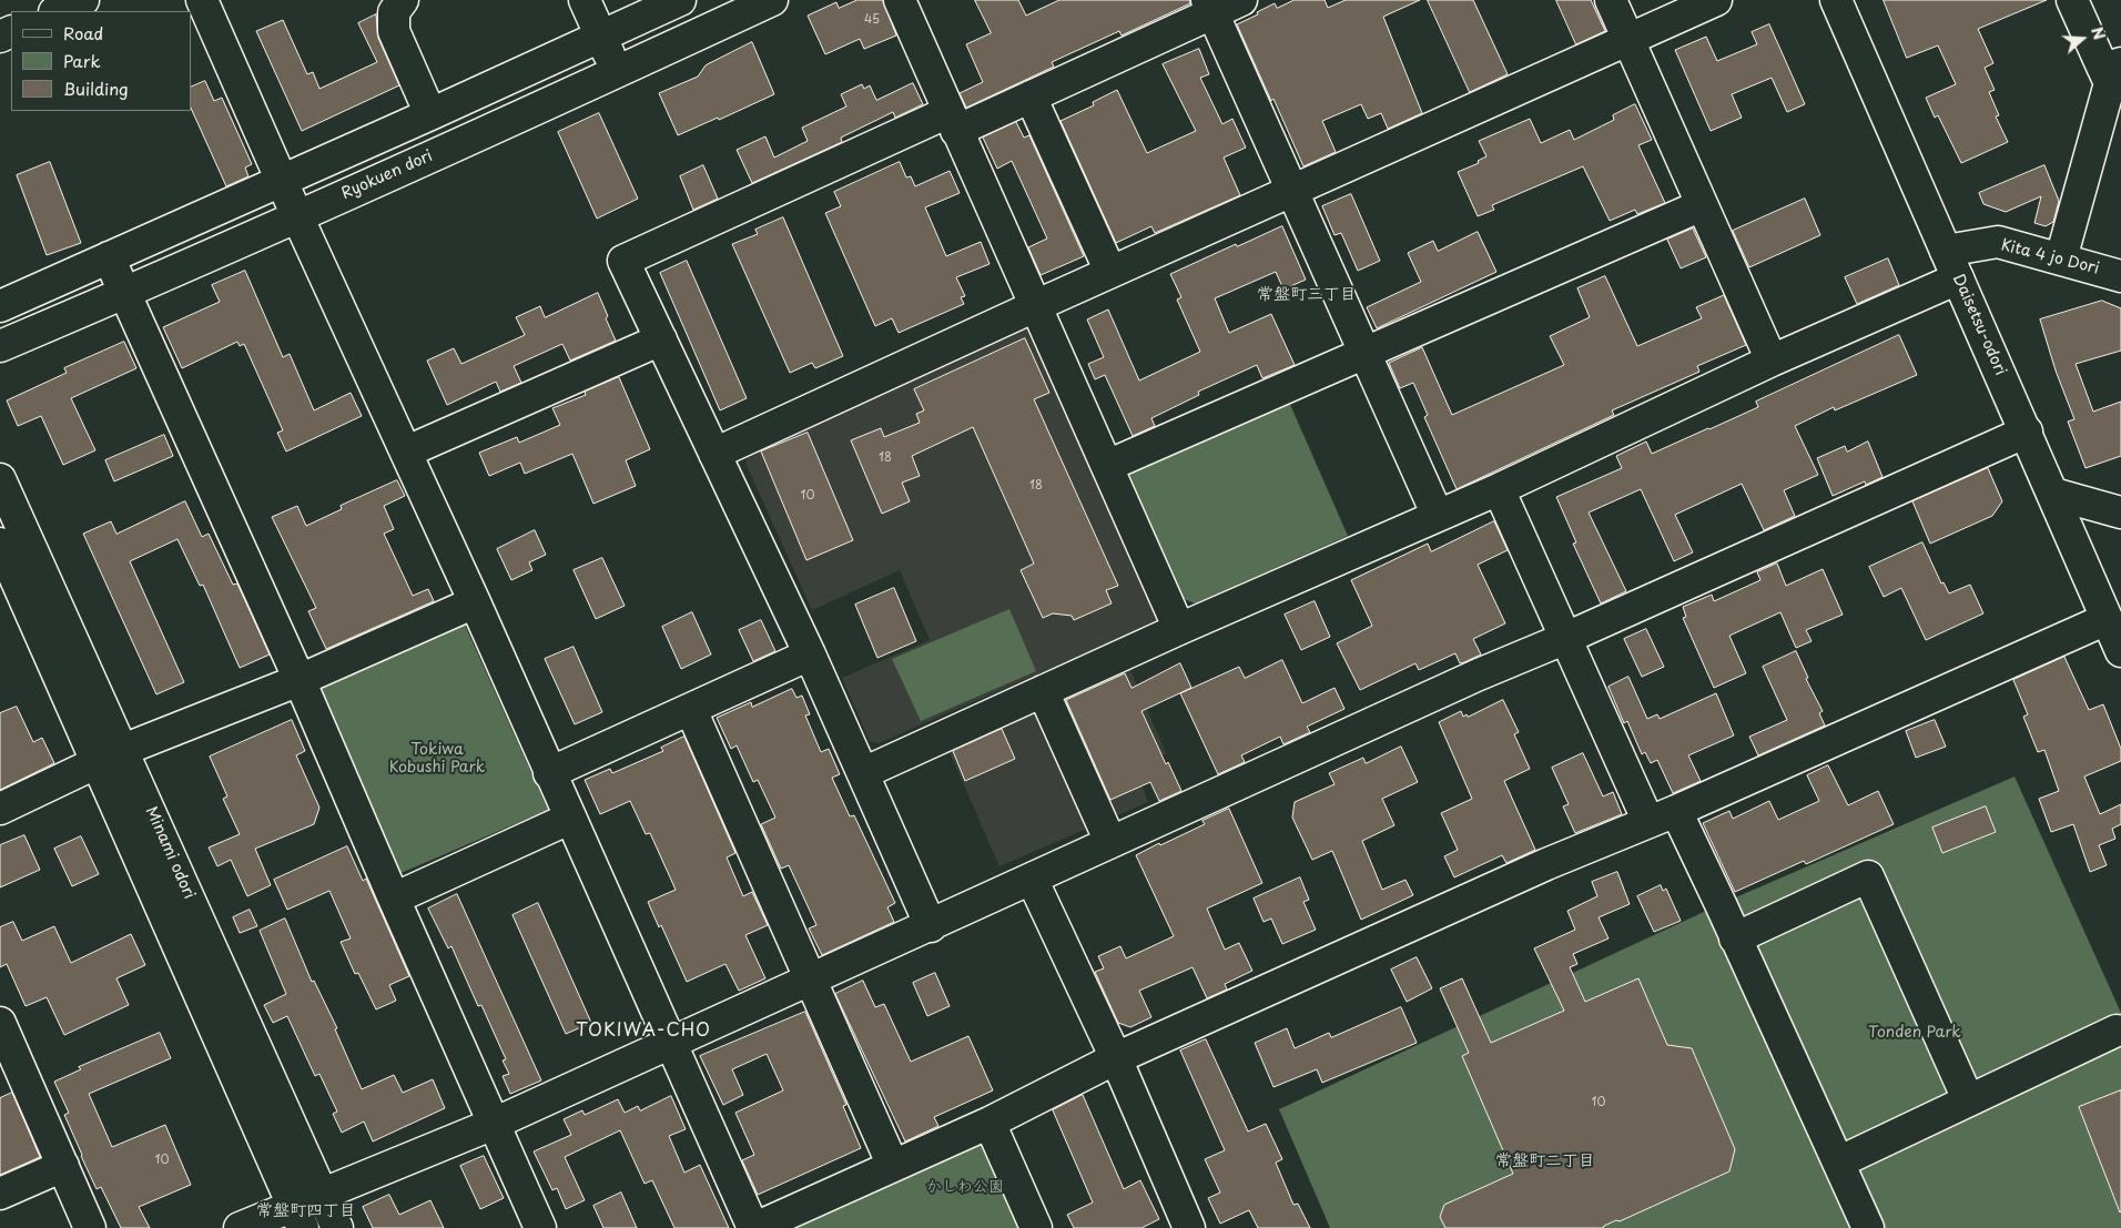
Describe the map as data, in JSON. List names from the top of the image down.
{
  "streets": {
    "main road": [
      "Ryokuen dori",
      "Kita 4 jo Dori",
      "Daisetsu-odori",
      "Minami odori"
    ]
  },
  "crossings": [
    ["Kita 4 jo Dori", "Daisetsu-odori"]
  ],
  "districts": [
    "常盤町三丁目",
    "TOKIWA-CHO",
    "常盤町二丁目",
    "常盤町四丁目"
  ],
  "parks": ["Tokiwa Kobushi Park", "Tonden Park", "かしわ公園"],
  "house_numbers": [
    "45",
    "18",
    "18",
    "10",
    "10",
    "10"
  ],
  "legend": ["Road", "Park", "Building"],
  "north": "right"
}
